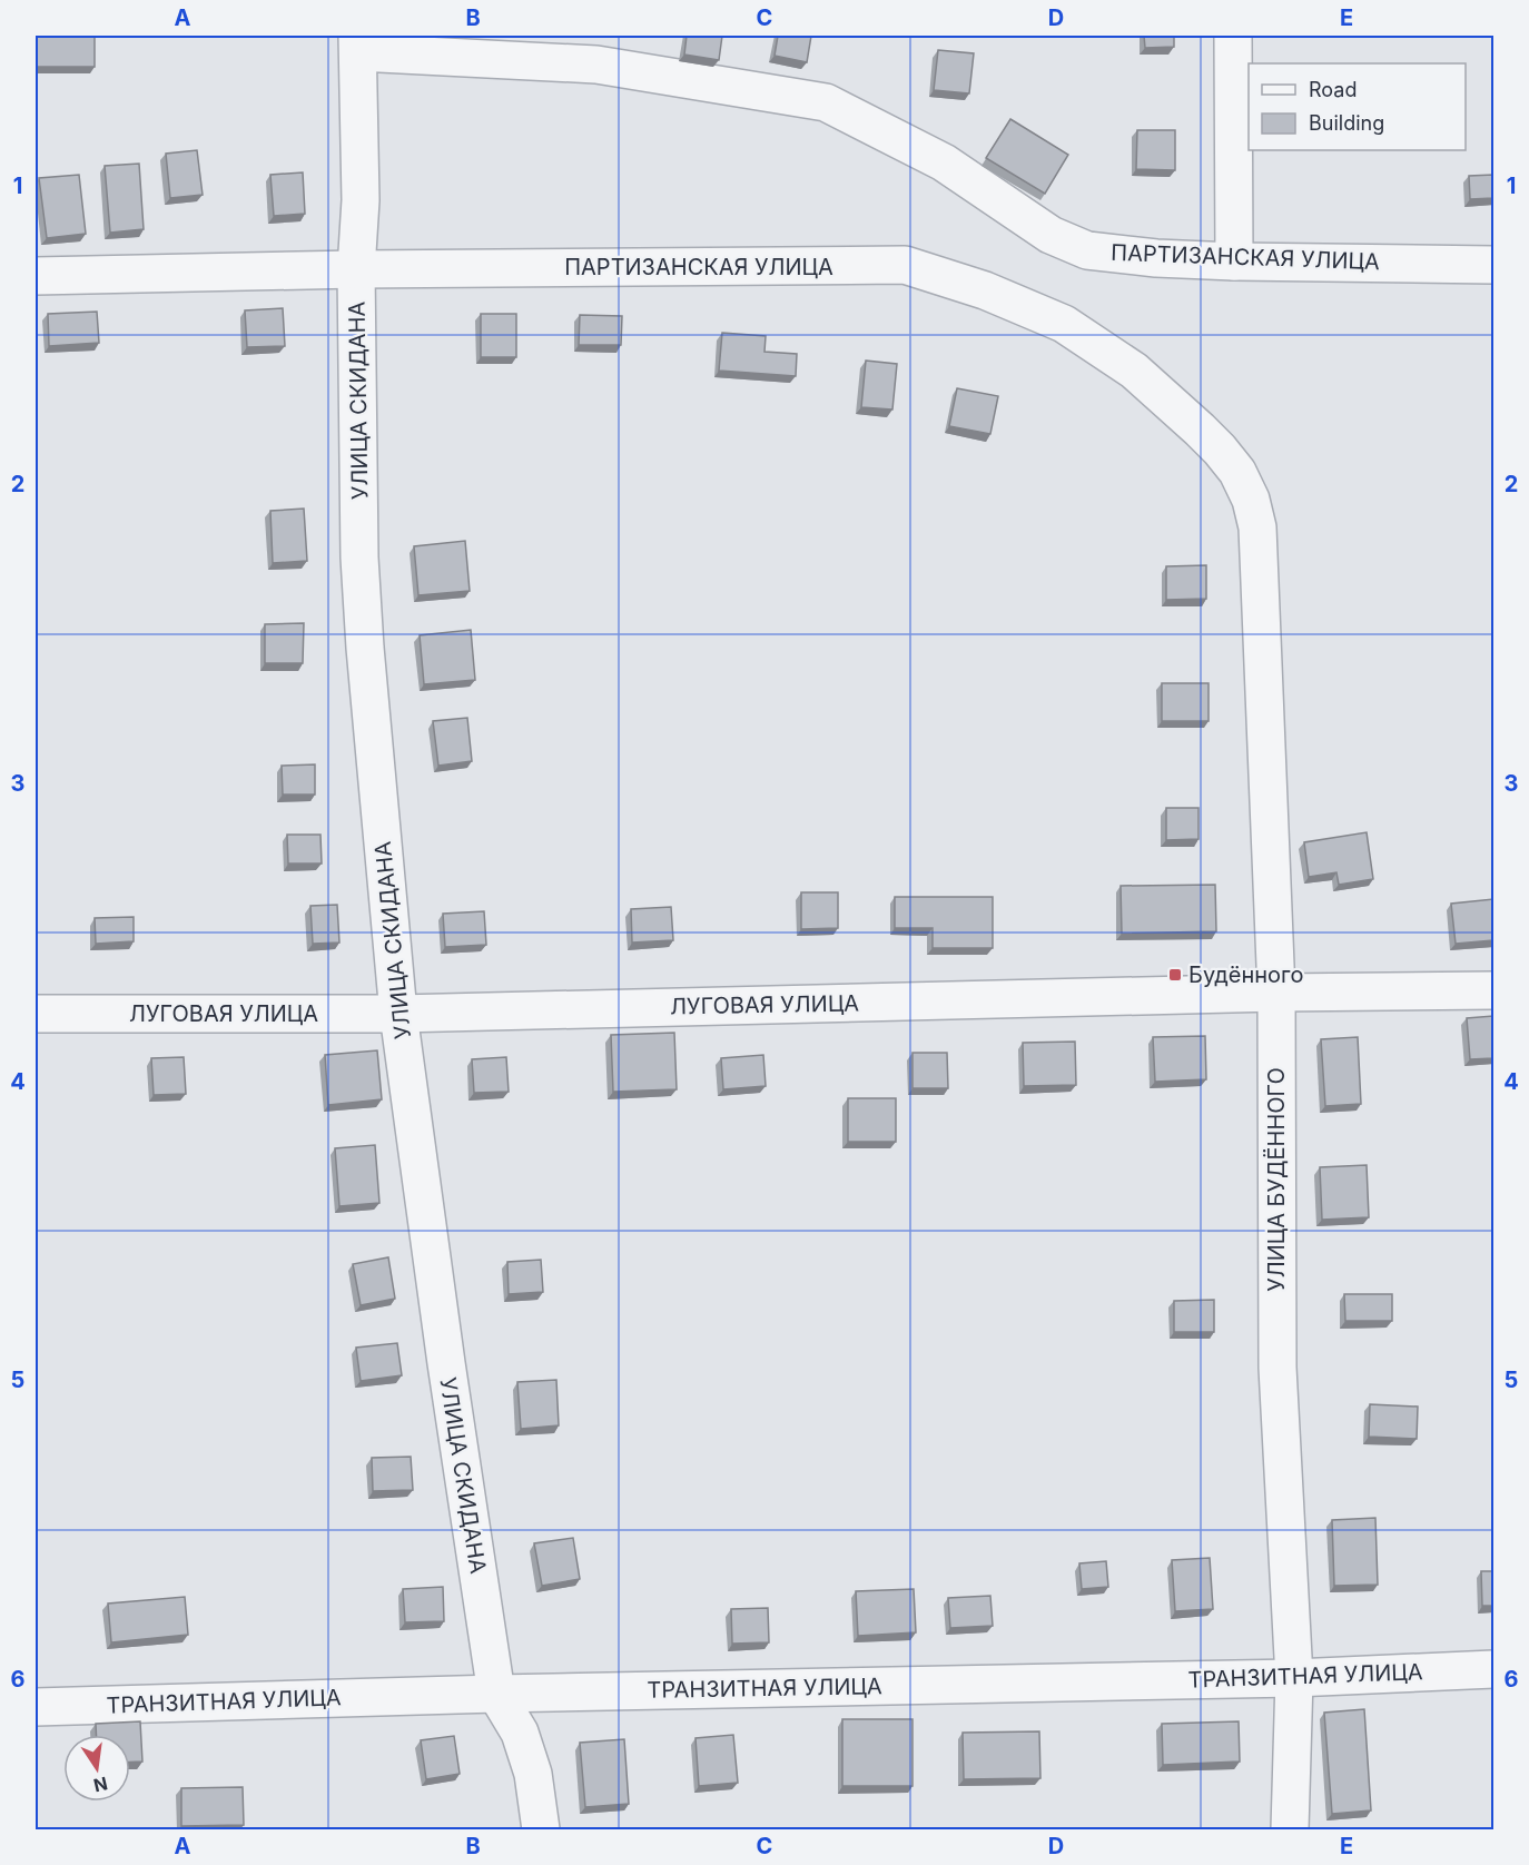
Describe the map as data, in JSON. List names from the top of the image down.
{
  "streets": {
    "street": [
      "ПАРТИЗАНСКАЯ УЛИЦА",
      "УЛИЦА СКИДАНА",
      "ЛУГОВАЯ УЛИЦА",
      "УЛИЦА БУДЁННОГО",
      "ТРАНЗИТНАЯ УЛИЦА"
    ]
  },
  "crossings": [
    ["ПАРТИЗАНСКАЯ УЛИЦА", "УЛИЦА СКИДАНА"],
    ["ПАРТИЗАНСКАЯ УЛИЦА", "УЛИЦА БУДЁННОГО"],
    ["УЛИЦА СКИДАНА", "ЛУГОВАЯ УЛИЦА"],
    ["УЛИЦА СКИДАНА", "ТРАНЗИТНАЯ УЛИЦА"],
    ["ЛУГОВАЯ УЛИЦА", "УЛИЦА БУДЁННОГО"],
    ["УЛИЦА БУДЁННОГО", "ТРАНЗИТНАЯ УЛИЦА"]
  ],
  "places": {
    "transit": ["Будённого"]
  },
  "legend": ["Road", "Building"],
  "north": "bottom",
  "grid": {
    "columns": [
      "A",
      "B",
      "C",
      "D",
      "E"
    ],
    "rows": [
      "1",
      "2",
      "3",
      "4",
      "5",
      "6"
    ]
  }
}
